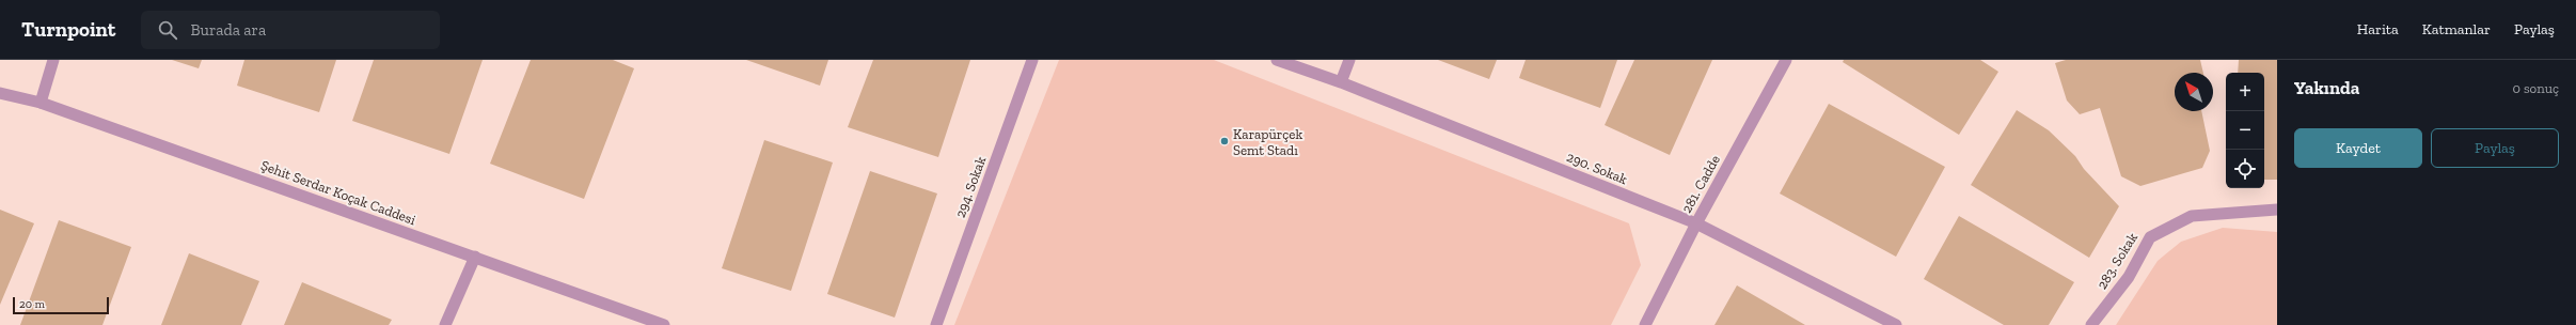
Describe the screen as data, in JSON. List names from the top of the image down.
{
  "streets": {
    "street": [
      "290. Sokak",
      "281. Cadde",
      "294. Sokak",
      "Şehit Serdar Koçak Caddesi",
      "283. Sokak"
    ]
  },
  "crossings": [
    ["290. Sokak", "281. Cadde"]
  ],
  "places": ["Karapürçek Semt Stadı"],
  "scale_bar": "20 m",
  "north": "top left",
  "page": {
    "header": "Turnpoint",
    "search": "Burada ara",
    "nav": ["Harita", "Katmanlar", "Paylaş"],
    "heading": ["Yakında", "0 sonuç"],
    "map_buttons": ["+", "−"],
    "buttons": ["Kaydet", "Paylaş"],
    "scale": "20 m"
  }
}
